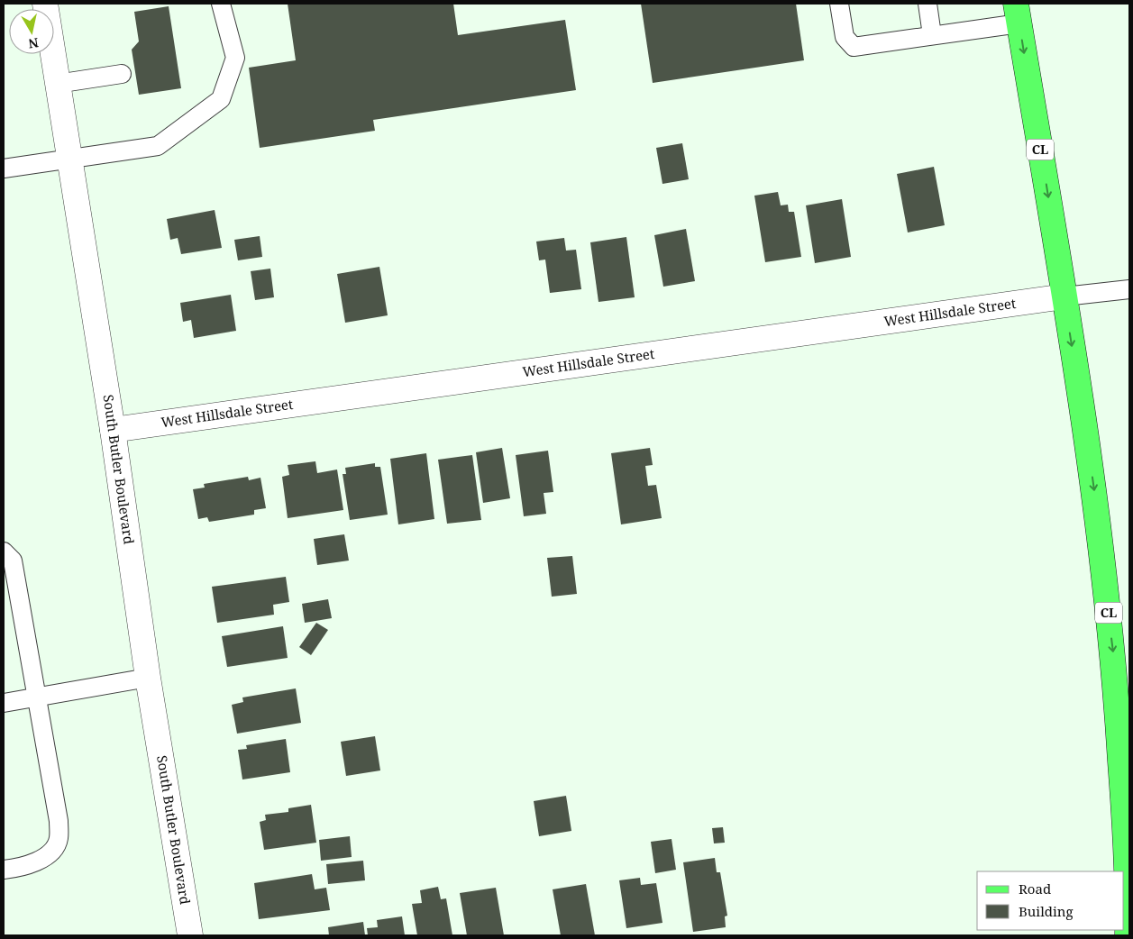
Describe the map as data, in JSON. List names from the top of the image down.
{
  "streets": {
    "main road": ["CL"],
    "street": ["West Hillsdale Street", "South Butler Boulevard"]
  },
  "crossings": [
    ["CL", "West Hillsdale Street"],
    ["West Hillsdale Street", "South Butler Boulevard"]
  ],
  "legend": ["Road", "Building"],
  "north": "bottom"
}
